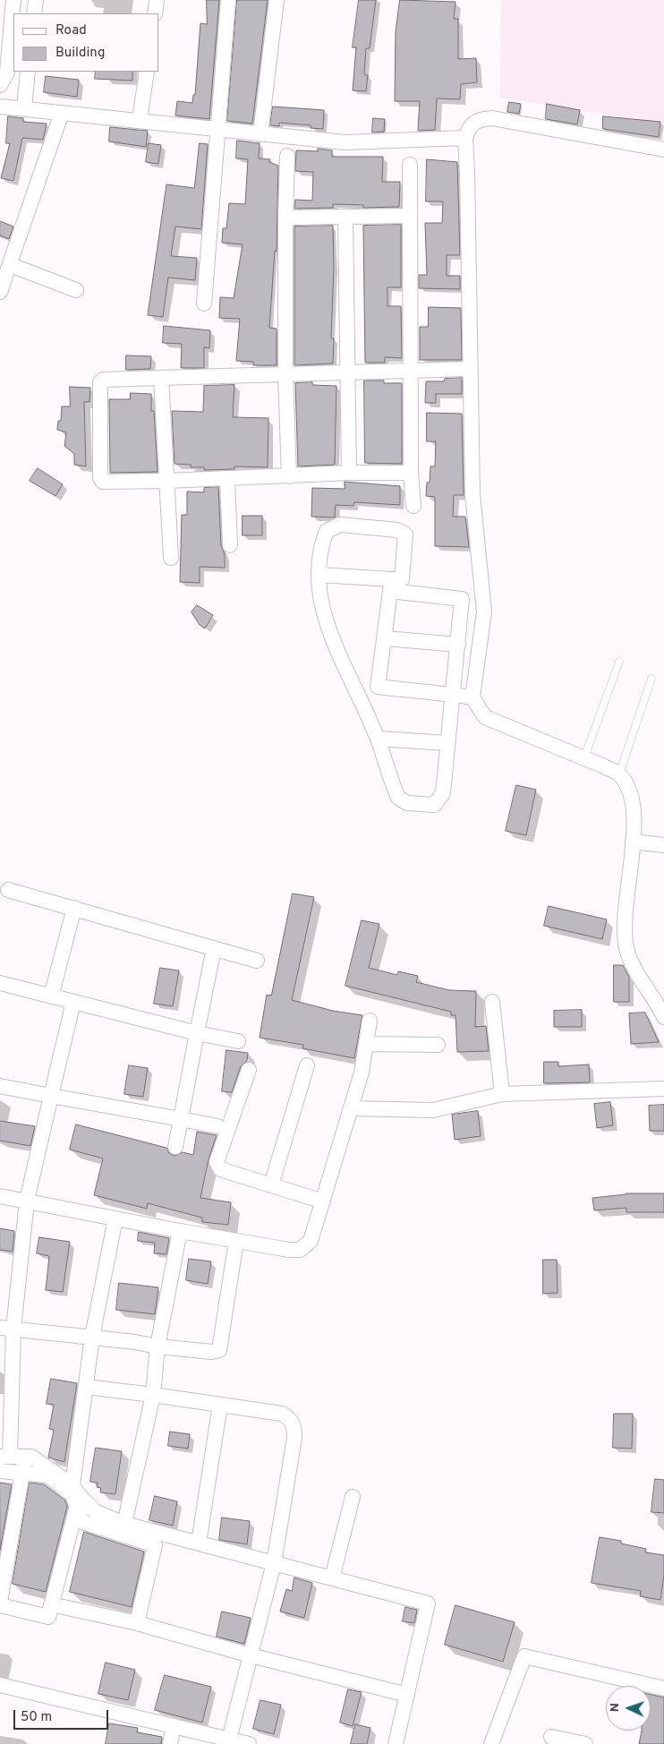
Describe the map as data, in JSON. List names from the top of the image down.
{
  "legend": ["Road", "Building"],
  "scale_bar": "50 m",
  "north": "left"
}
